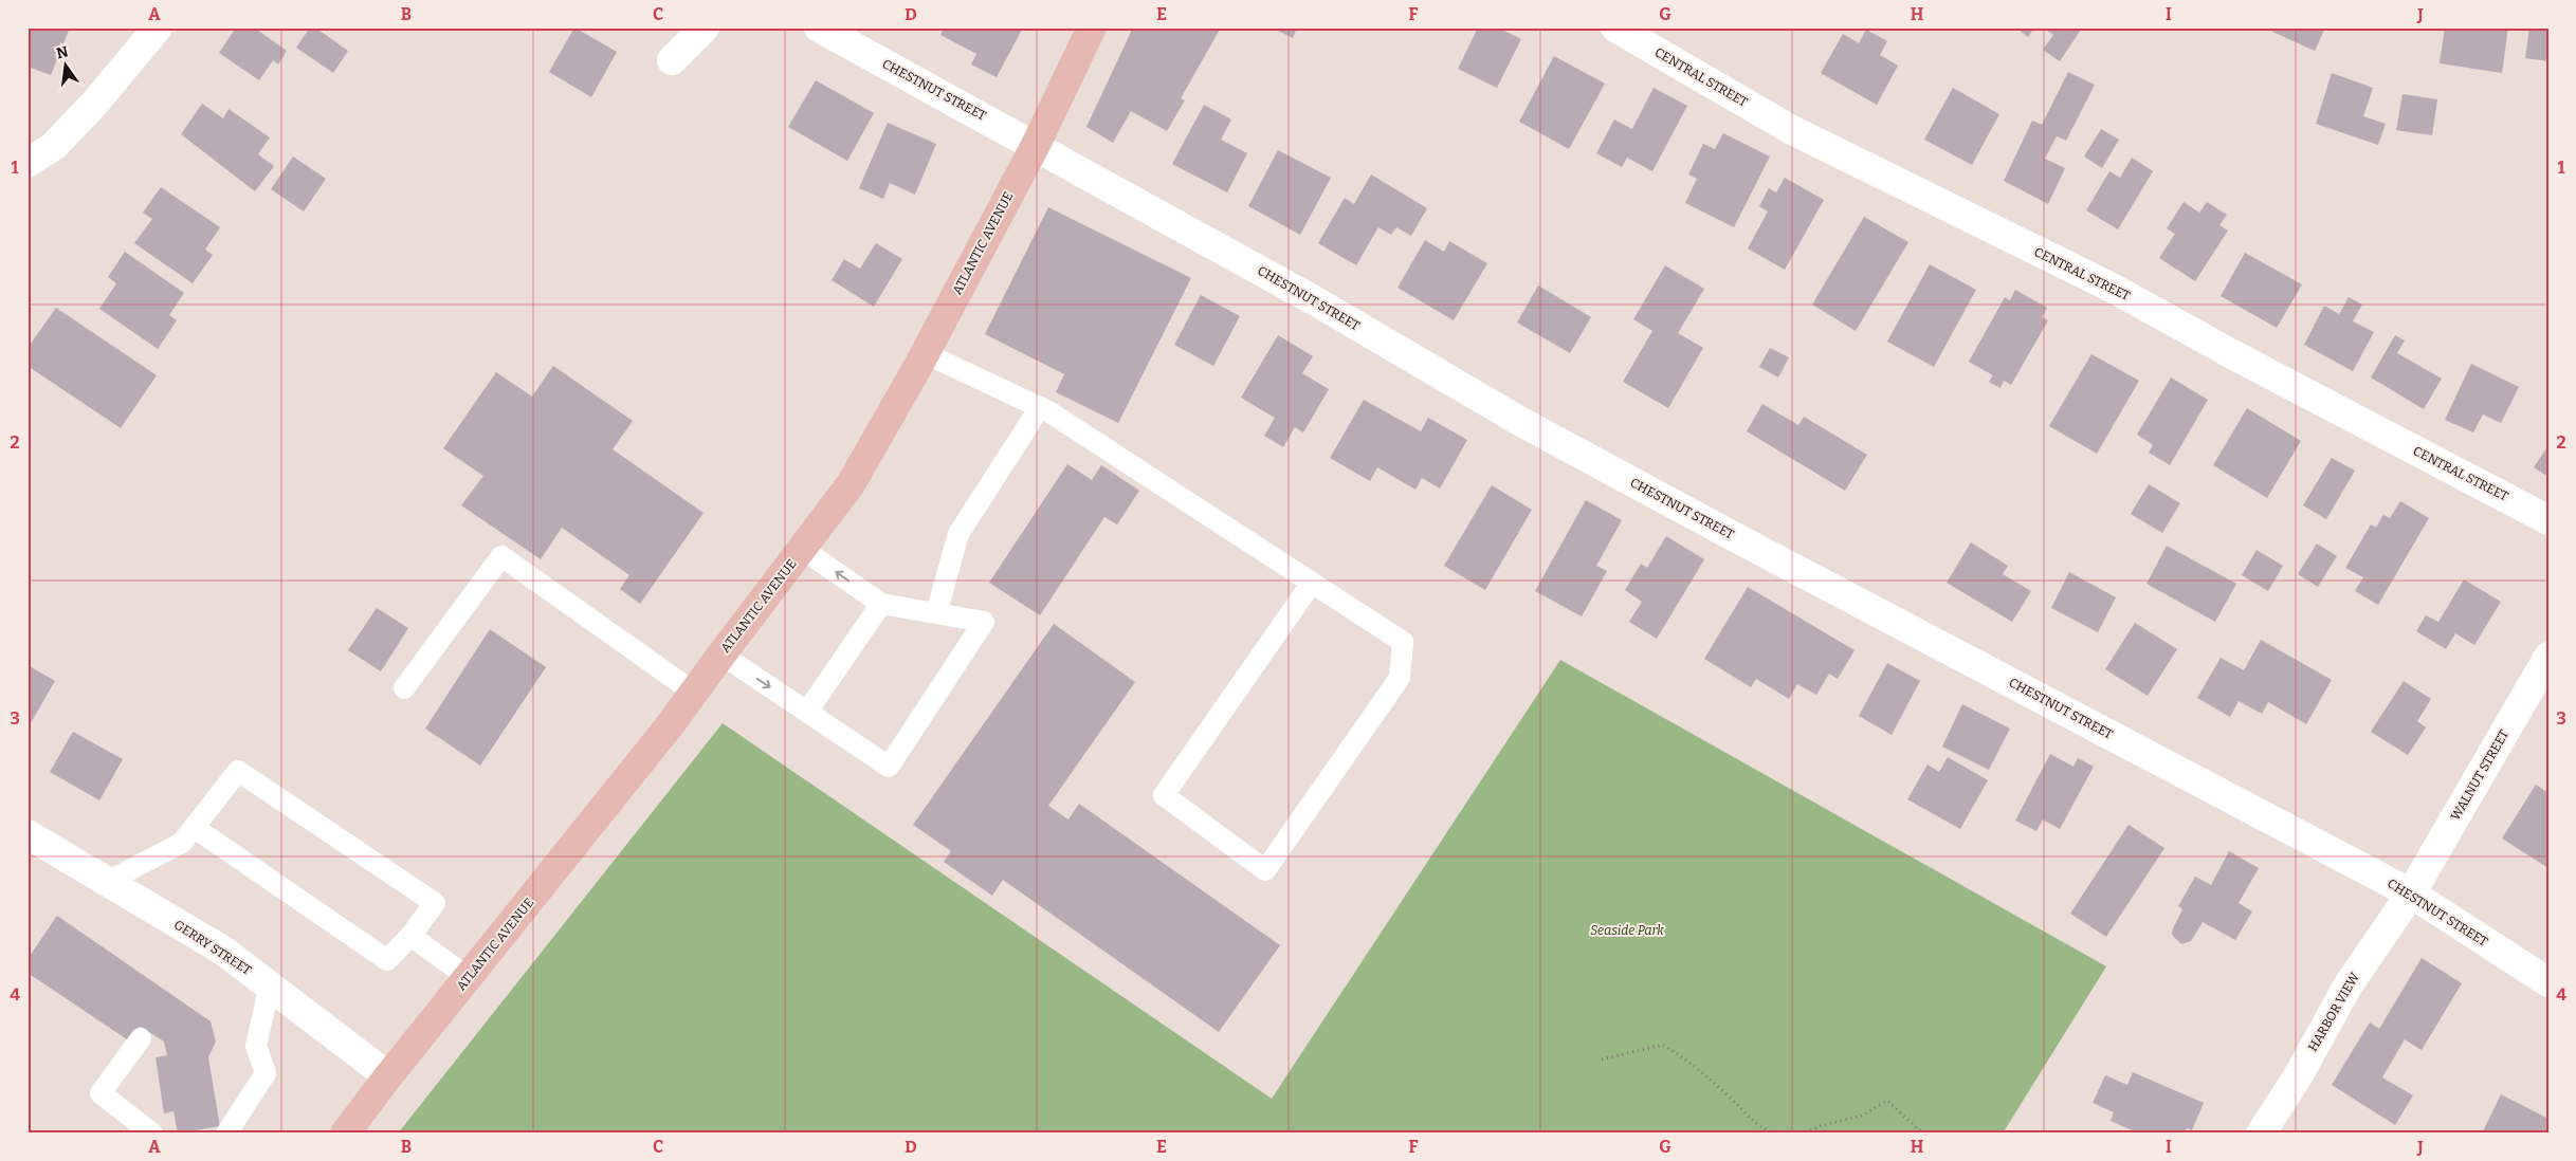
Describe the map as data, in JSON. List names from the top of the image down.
{
  "streets": {
    "main road": ["ATLANTIC AVENUE"],
    "street": [
      "CENTRAL STREET",
      "CHESTNUT STREET",
      "WALNUT STREET",
      "GERRY STREET",
      "HARBOR VIEW"
    ]
  },
  "crossings": [
    ["CHESTNUT STREET", "ATLANTIC AVENUE"],
    ["CHESTNUT STREET", "WALNUT STREET"],
    ["CHESTNUT STREET", "HARBOR VIEW"],
    ["ATLANTIC AVENUE", "GERRY STREET"],
    ["WALNUT STREET", "HARBOR VIEW"]
  ],
  "parks": ["Seaside Park"],
  "north": "top",
  "grid": {
    "columns": [
      "A",
      "B",
      "C",
      "D",
      "E",
      "F",
      "G",
      "H",
      "I",
      "J"
    ],
    "rows": [
      "1",
      "2",
      "3",
      "4"
    ]
  }
}
